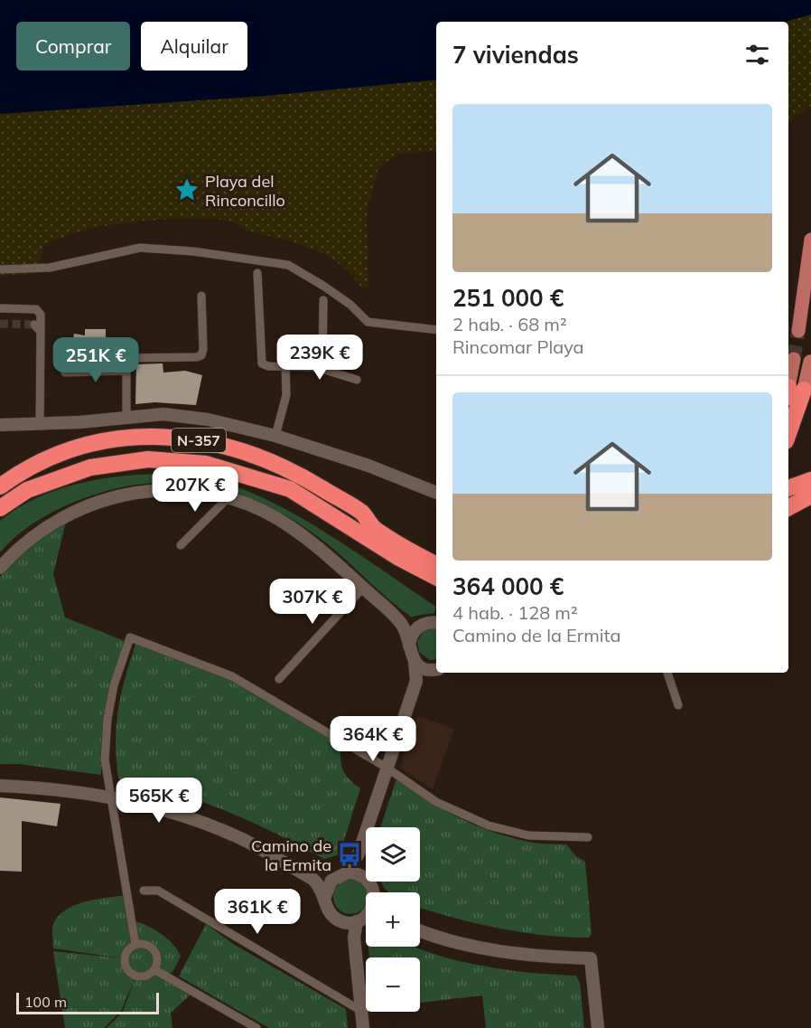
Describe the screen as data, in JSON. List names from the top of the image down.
{
  "streets": {
    "highway": ["N-357"]
  },
  "places": {
    "place": ["Playa del Rinconcillo"],
    "bus stop": ["Camino de la Ermita"]
  },
  "scale_bar": "100 m",
  "page": {
    "chip": ["Comprar", "Alquilar"],
    "heading": "7 viviendas",
    "list": [
      {
        "name": "251 000 €",
        "note": "2 hab. · 68 m² · Rincomar Playa"
      },
      {
        "name": "364 000 €",
        "note": "4 hab. · 128 m² · Camino de la Ermita"
      }
    ],
    "price": [
      "239K €",
      "251K €",
      "207K €",
      "307K €",
      "364K €",
      "565K €",
      "361K €"
    ],
    "map_buttons": ["+", "−"],
    "scale": "100 m"
  }
}
